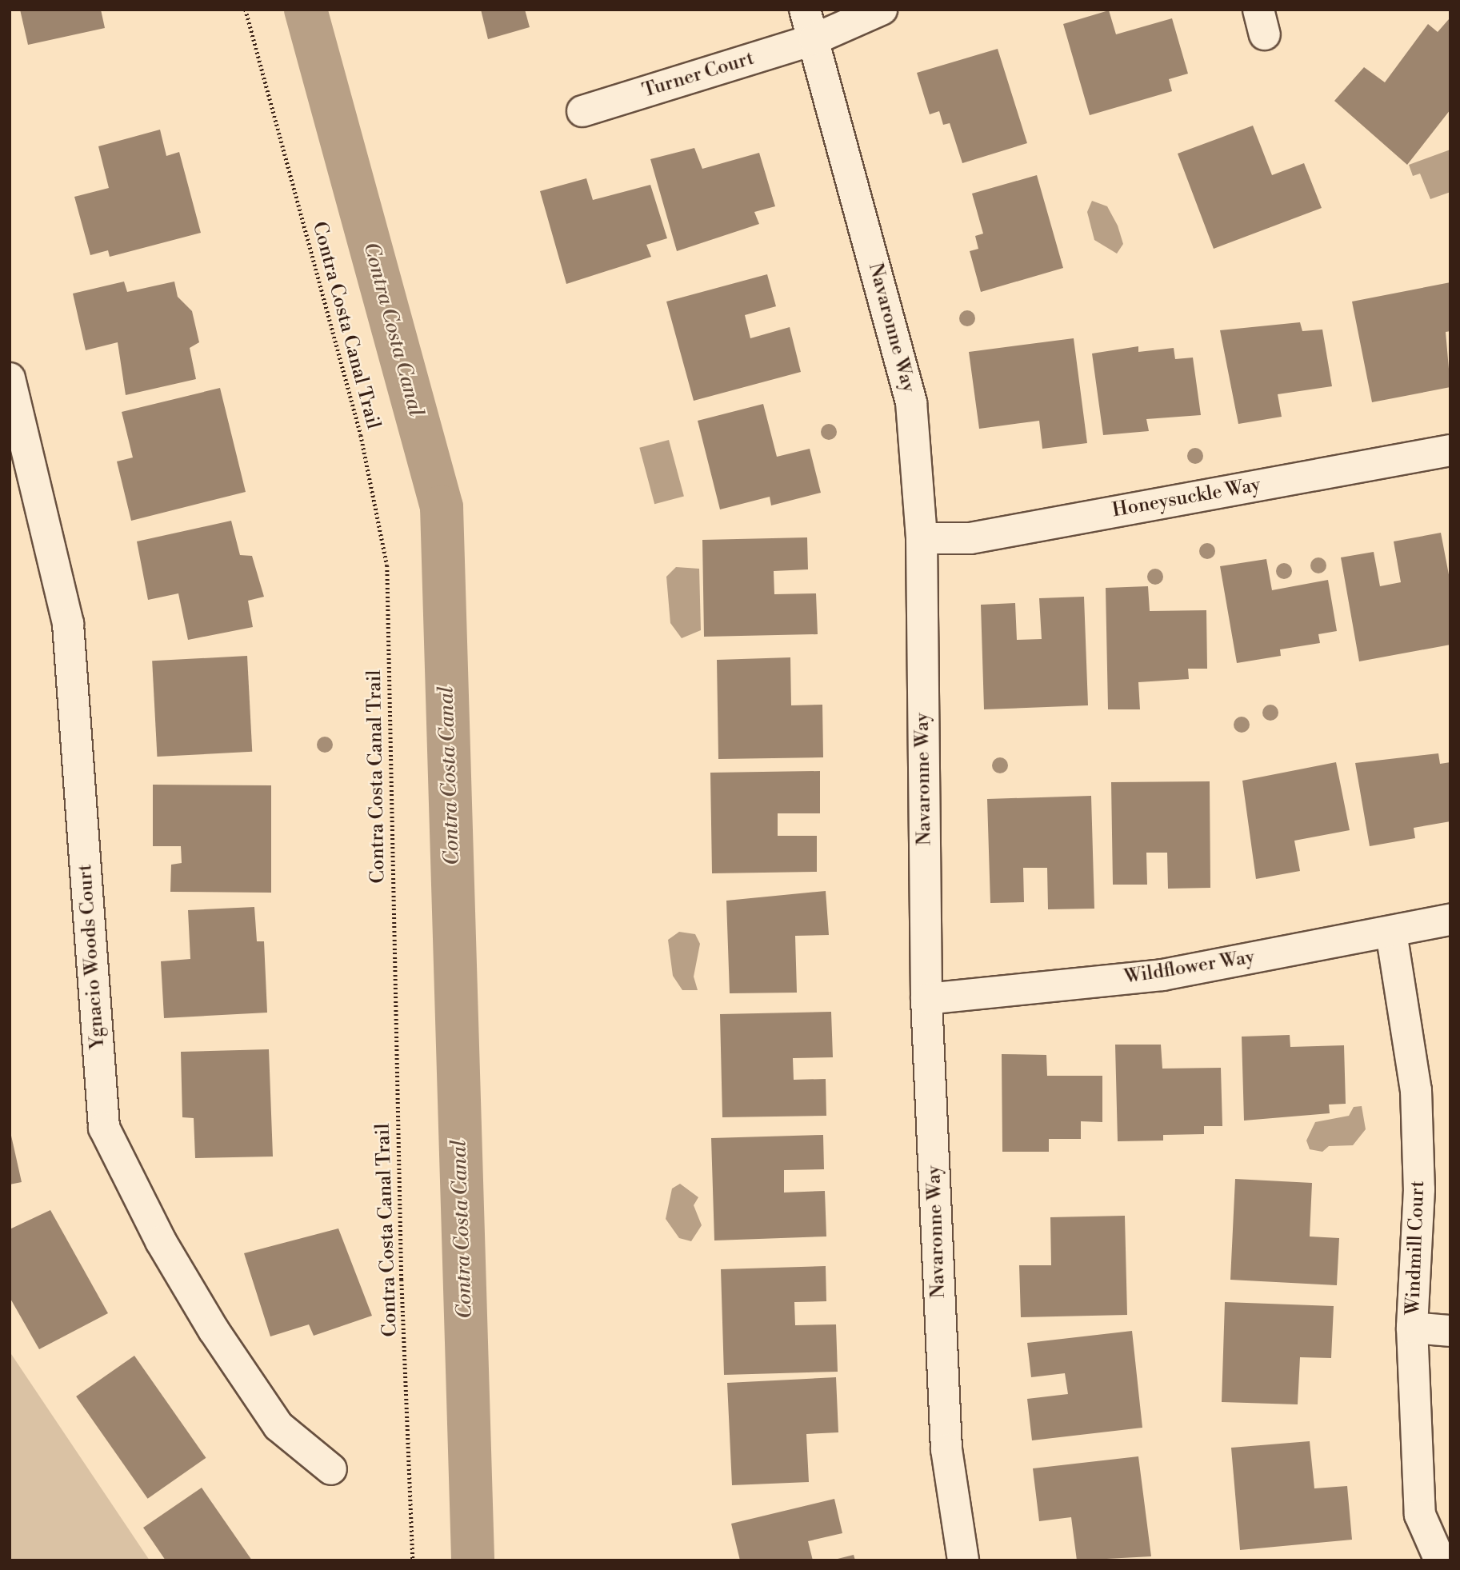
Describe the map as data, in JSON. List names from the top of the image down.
{
  "streets": {
    "street": [
      "Turner Court",
      "Navaronne Way",
      "Honeysuckle Way",
      "Ygnacio Woods Court",
      "Wildflower Way",
      "Windmill Court"
    ],
    "path": ["Contra Costa Canal Trail"]
  },
  "crossings": [
    ["Turner Court", "Navaronne Way"],
    ["Navaronne Way", "Honeysuckle Way"],
    ["Navaronne Way", "Wildflower Way"],
    ["Wildflower Way", "Windmill Court"]
  ],
  "water": ["Contra Costa Canal"]
}
